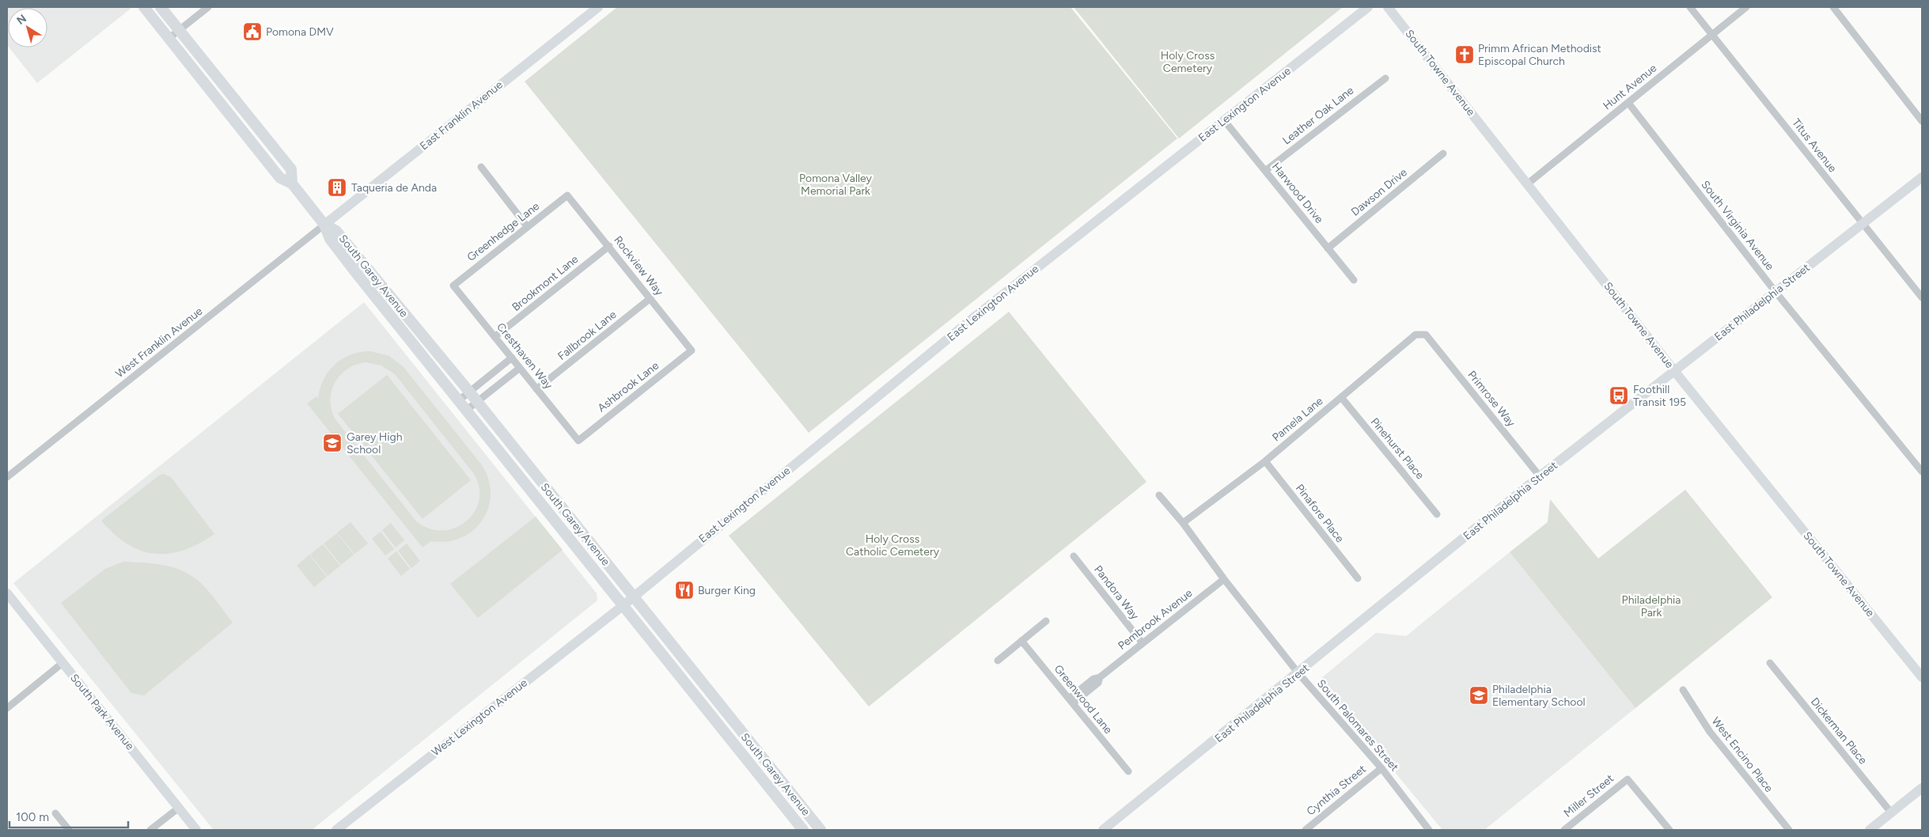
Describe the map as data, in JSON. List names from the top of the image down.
{
  "streets": {
    "main road": ["South Garey Avenue"],
    "street": [
      "South Towne Avenue",
      "Hunt Avenue",
      "East Lexington Avenue",
      "East Franklin Avenue",
      "Leather Oak Lane",
      "Titus Avenue",
      "Dawson Drive",
      "Harwood Drive",
      "South Virginia Avenue",
      "Greenhedge Lane",
      "Rockview Way",
      "Brookmont Lane",
      "East Philadelphia Street",
      "Fallbrook Lane",
      "West Franklin Avenue",
      "Cresthaven Way",
      "Ashbrook Lane",
      "Primrose Way",
      "Pamela Lane",
      "Pinehurst Place",
      "Pinafore Place",
      "Pandora Way",
      "Pembrook Avenue",
      "Greenwood Lane",
      "South Park Avenue",
      "West Lexington Avenue",
      "South Palomares Street",
      "Dickerman Place",
      "West Encino Place",
      "Cynthia Street",
      "Miller Street"
    ]
  },
  "crossings": [
    ["South Towne Avenue", "Hunt Avenue"],
    ["South Towne Avenue", "East Philadelphia Street"],
    ["Hunt Avenue", "Titus Avenue"],
    ["Hunt Avenue", "South Virginia Avenue"],
    ["East Lexington Avenue", "Harwood Drive"],
    ["East Lexington Avenue", "South Garey Avenue"],
    ["East Lexington Avenue", "West Lexington Avenue"],
    ["East Franklin Avenue", "South Garey Avenue"],
    ["East Franklin Avenue", "West Franklin Avenue"],
    ["Leather Oak Lane", "Harwood Drive"],
    ["Titus Avenue", "East Philadelphia Street"],
    ["Dawson Drive", "Harwood Drive"],
    ["South Virginia Avenue", "East Philadelphia Street"],
    ["Greenhedge Lane", "Rockview Way"],
    ["Greenhedge Lane", "Cresthaven Way"],
    ["Rockview Way", "Brookmont Lane"],
    ["Rockview Way", "Fallbrook Lane"],
    ["Rockview Way", "Ashbrook Lane"],
    ["South Garey Avenue", "West Franklin Avenue"],
    ["South Garey Avenue", "West Lexington Avenue"],
    ["Brookmont Lane", "Cresthaven Way"],
    ["East Philadelphia Street", "Primrose Way"],
    ["East Philadelphia Street", "South Palomares Street"],
    ["Fallbrook Lane", "Cresthaven Way"],
    ["Cresthaven Way", "Ashbrook Lane"],
    ["Primrose Way", "Pamela Lane"],
    ["Pamela Lane", "Pinehurst Place"],
    ["Pamela Lane", "Pinafore Place"],
    ["Pamela Lane", "South Palomares Street"],
    ["Pandora Way", "Pembrook Avenue"],
    ["Pembrook Avenue", "Greenwood Lane"],
    ["Pembrook Avenue", "South Palomares Street"],
    ["South Palomares Street", "Cynthia Street"]
  ],
  "parks": [
    "Holy Cross Cemetery",
    "Pomona Valley Memorial Park",
    "Holy Cross Catholic Cemetery",
    "Philadelphia Park"
  ],
  "places": {
    "public building": ["Pomona DMV"],
    "church": ["Primm African Methodist Episcopal Church"],
    "building": ["Taqueria de Anda"],
    "bus stop": ["Foothill Transit 195"],
    "school or university": ["Garey High School", "Philadelphia Elementary School"],
    "restaurant": ["Burger King"]
  },
  "scale_bar": "100 m",
  "north": "top left"
}
